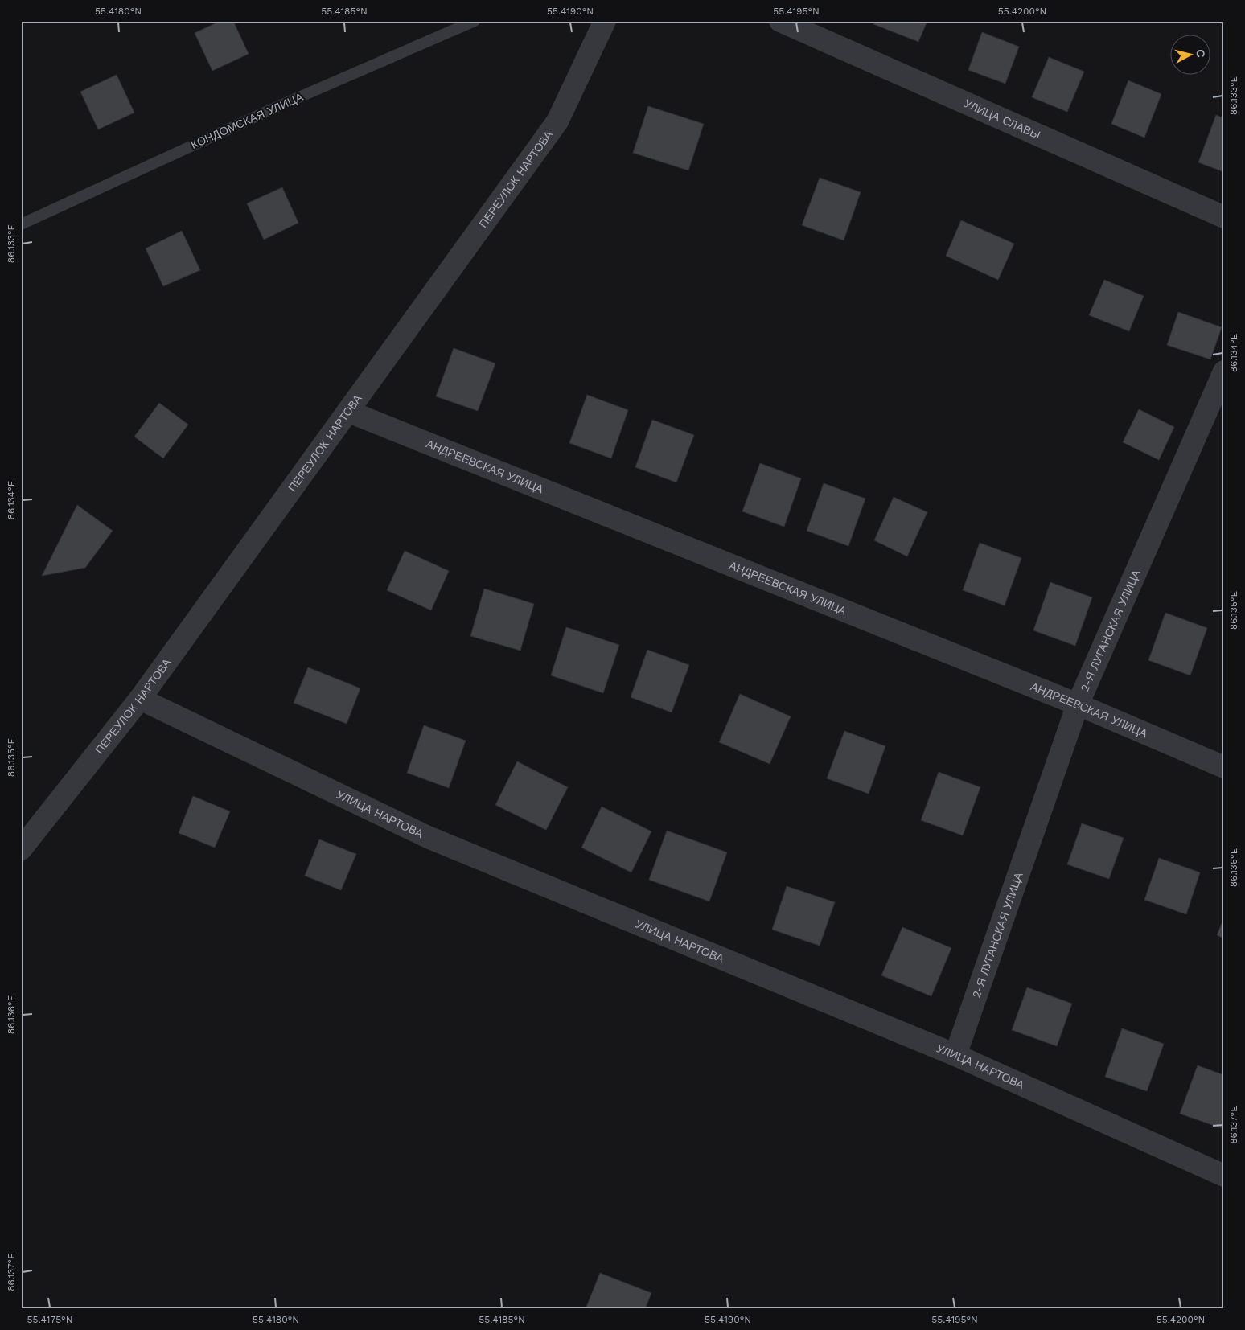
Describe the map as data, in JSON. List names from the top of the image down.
{
  "streets": {
    "street": [
      "УЛИЦА СЛАВЫ",
      "ПЕРЕУЛОК НАРТОВА",
      "АНДРЕЕВСКАЯ УЛИЦА",
      "2-Я ЛУГАНСКАЯ УЛИЦА",
      "УЛИЦА НАРТОВА"
    ],
    "lane": ["КОНДОМСКАЯ УЛИЦА"]
  },
  "crossings": [
    ["ПЕРЕУЛОК НАРТОВА", "АНДРЕЕВСКАЯ УЛИЦА"],
    ["ПЕРЕУЛОК НАРТОВА", "УЛИЦА НАРТОВА"],
    ["АНДРЕЕВСКАЯ УЛИЦА", "2-Я ЛУГАНСКАЯ УЛИЦА"],
    ["2-Я ЛУГАНСКАЯ УЛИЦА", "УЛИЦА НАРТОВА"]
  ],
  "north": "right",
  "coordinates": [
    "55.4180°N",
    "55.4185°N",
    "55.4190°N",
    "55.4195°N",
    "55.4200°N",
    "86.133°E",
    "86.134°E",
    "86.135°E",
    "86.136°E",
    "86.137°E",
    "55.4175°N"
  ]
}
